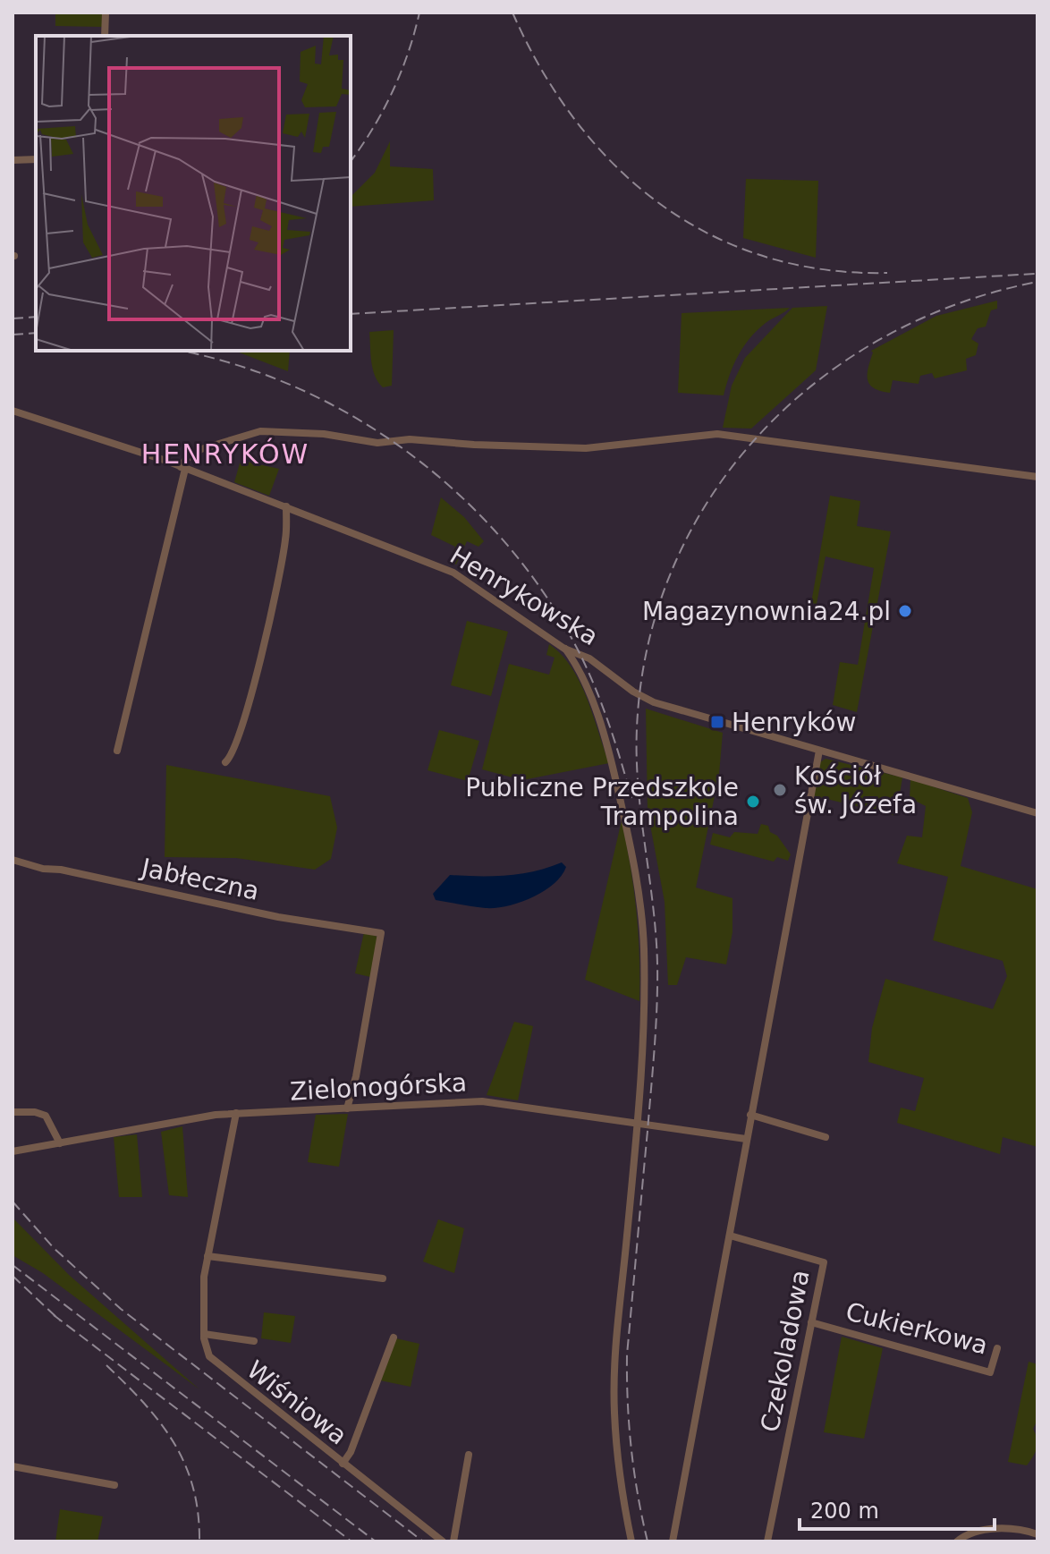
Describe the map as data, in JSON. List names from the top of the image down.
{
  "streets": {
    "street": [
      "Henrykowska",
      "Jabłeczna",
      "Zielonogórska",
      "Cukierkowa",
      "Czekoladowa",
      "Wiśniowa"
    ]
  },
  "crossings": [
    ["Jabłeczna", "Zielonogórska"],
    ["Zielonogórska", "Wiśniowa"],
    ["Cukierkowa", "Czekoladowa"]
  ],
  "districts": ["HENRYKÓW"],
  "places": {
    "other": ["Magazynownia24.pl", "Kościół św. Józefa", "Publiczne Przedszkole Trampolina"],
    "transit": ["Henryków"]
  },
  "scale_bar": "200 m"
}
